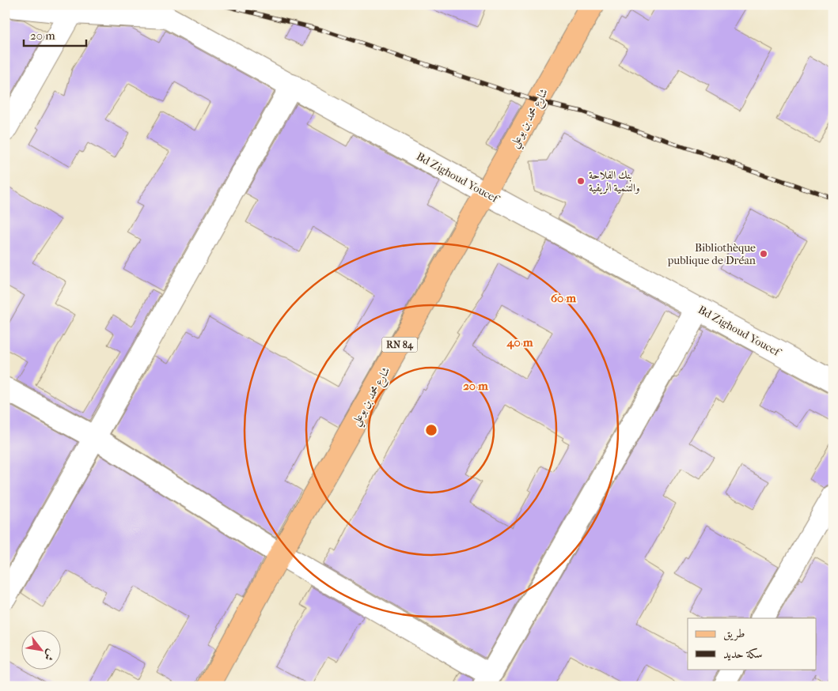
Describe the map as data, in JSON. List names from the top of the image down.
{
  "streets": {
    "main road": ["شارع محمد بن بوعلي", "RN 84"],
    "street": ["Bd Zighoud Youcef"]
  },
  "crossings": [
    ["شارع محمد بن بوعلي", "Bd Zighoud Youcef"]
  ],
  "places": ["بنك الفلاحة والتنمية الريفية", "Bibliothèque publique de Dréan"],
  "legend": ["طريق", "سكة حديد"],
  "scale_bar": "20 m",
  "north": "bottom right",
  "rings": ["60 m", "40 m", "20 m"]
}
